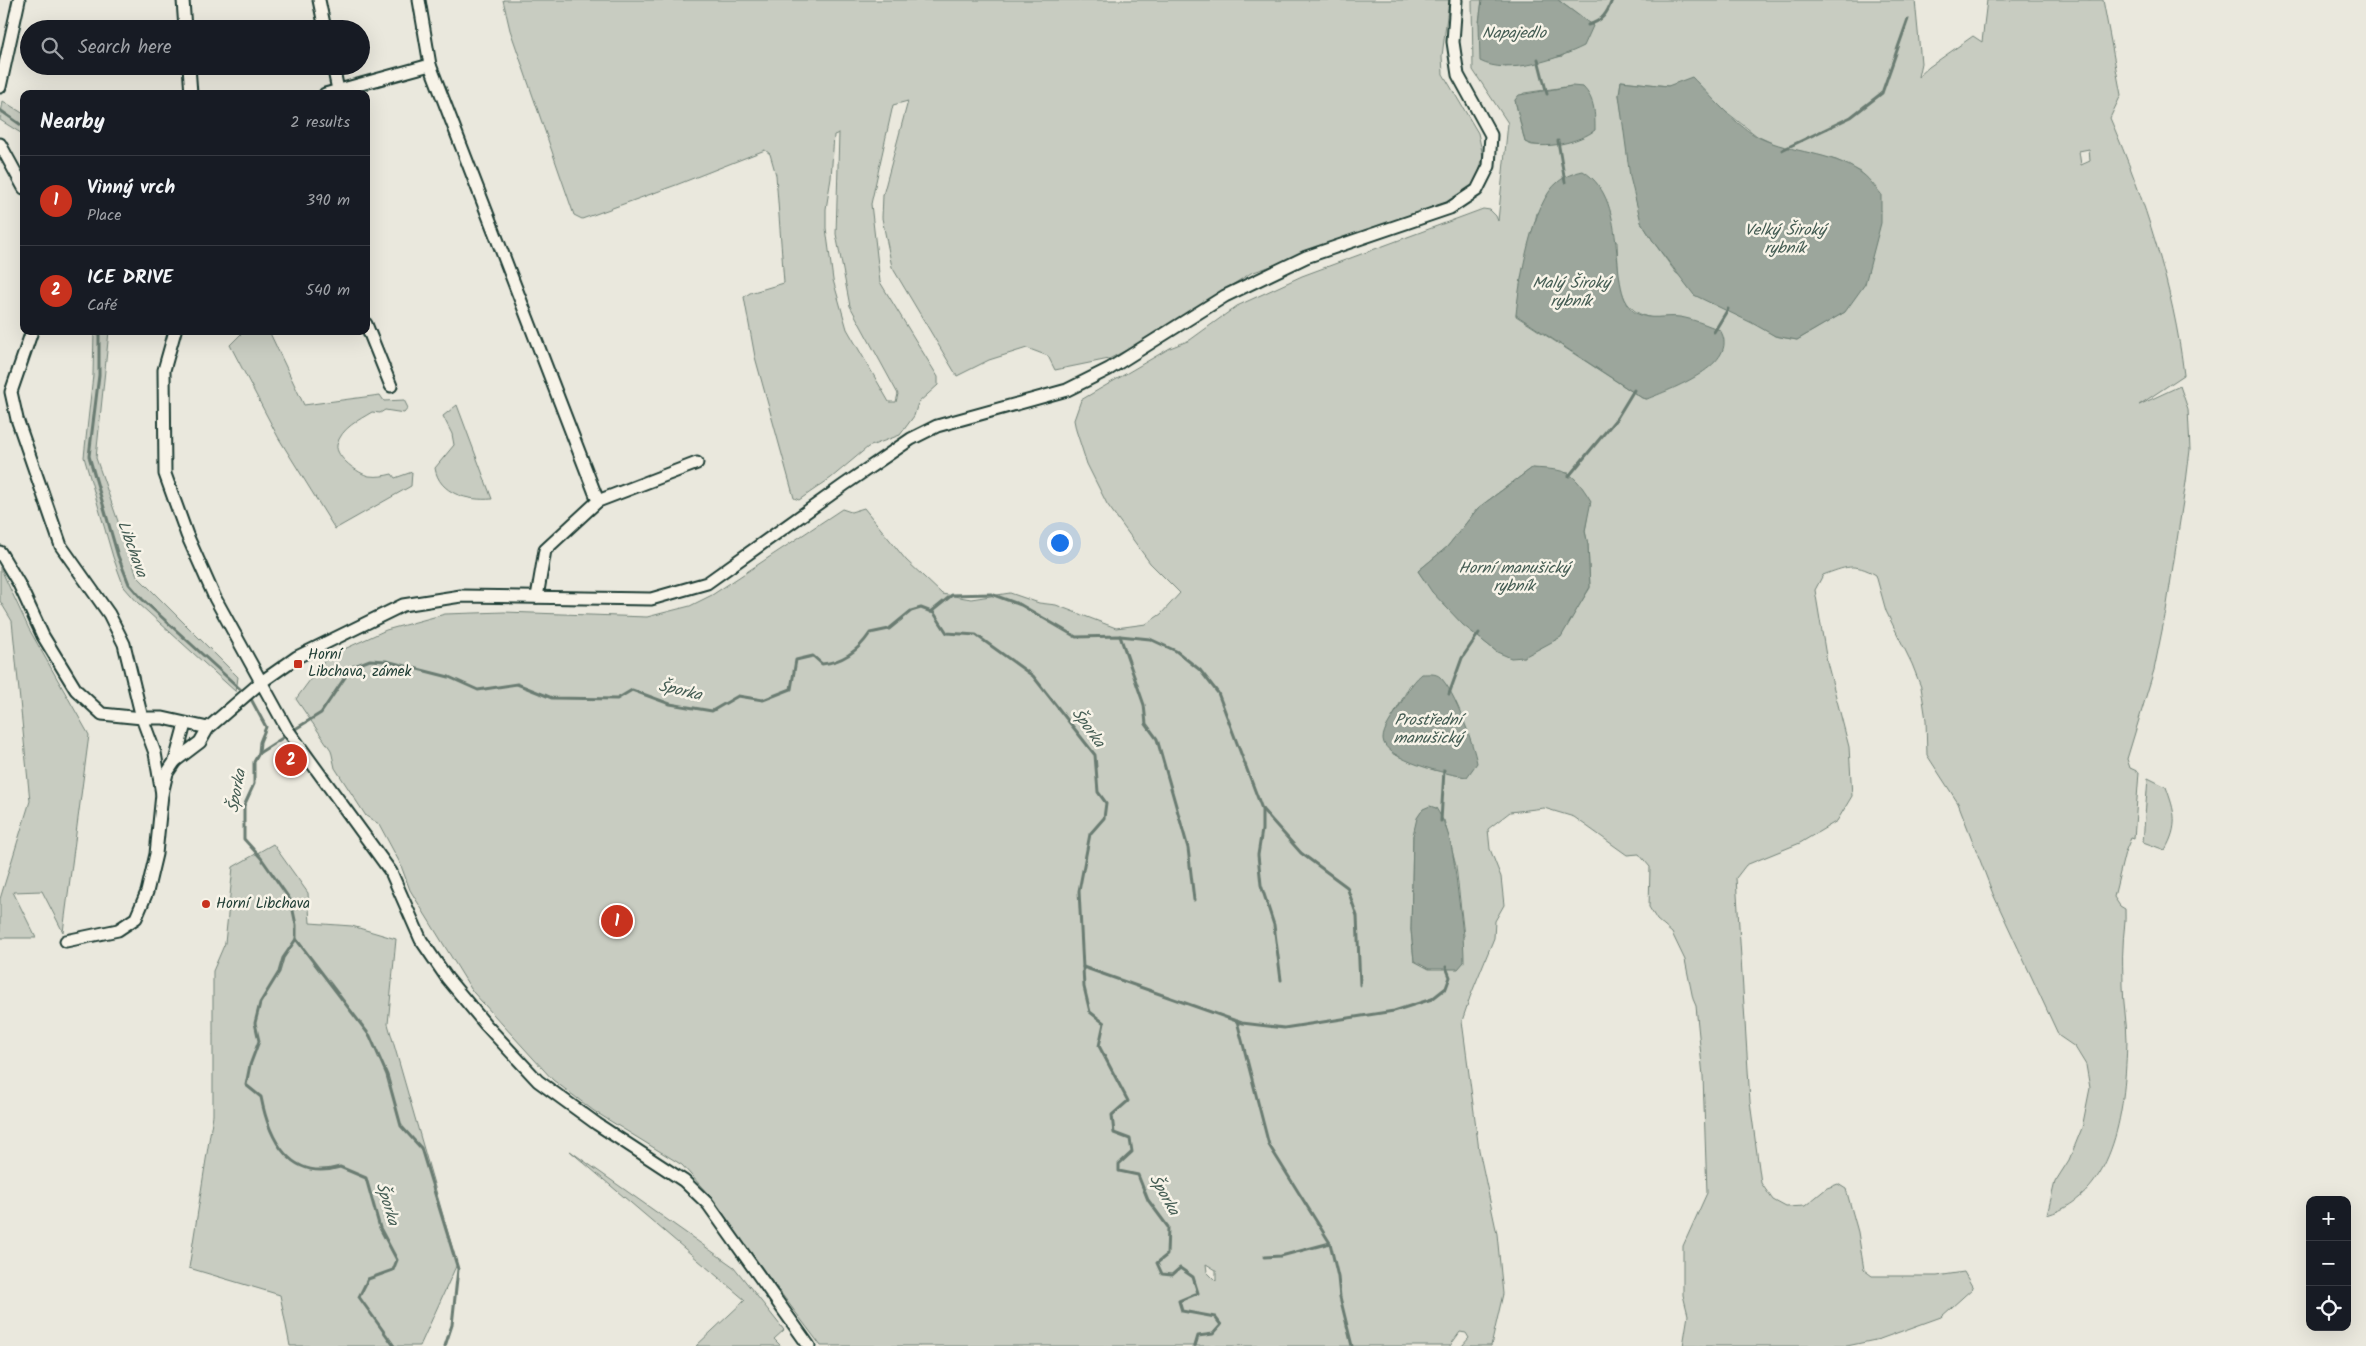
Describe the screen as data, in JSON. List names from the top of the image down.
{
  "water": [
    "Napajedlo",
    "Velký Široký rybník",
    "Malý Široký rybník",
    "Libchava",
    "Horní manušický rybník",
    "Šporka",
    "Prostřední manušický"
  ],
  "places": {
    "transit": ["Horní Libchava, zámek"],
    "other": ["Horní Libchava"]
  },
  "page": {
    "search": "Search here",
    "heading": ["Nearby", "2 results"],
    "list": [
      {
        "mark": "1",
        "name": "Vinný vrch",
        "note": "Place",
        "value": "390 m"
      },
      {
        "mark": "2",
        "name": "ICE DRIVE",
        "note": "Café",
        "value": "540 m"
      }
    ],
    "pins": ["2", "1"],
    "map_buttons": ["+", "−"]
  }
}
